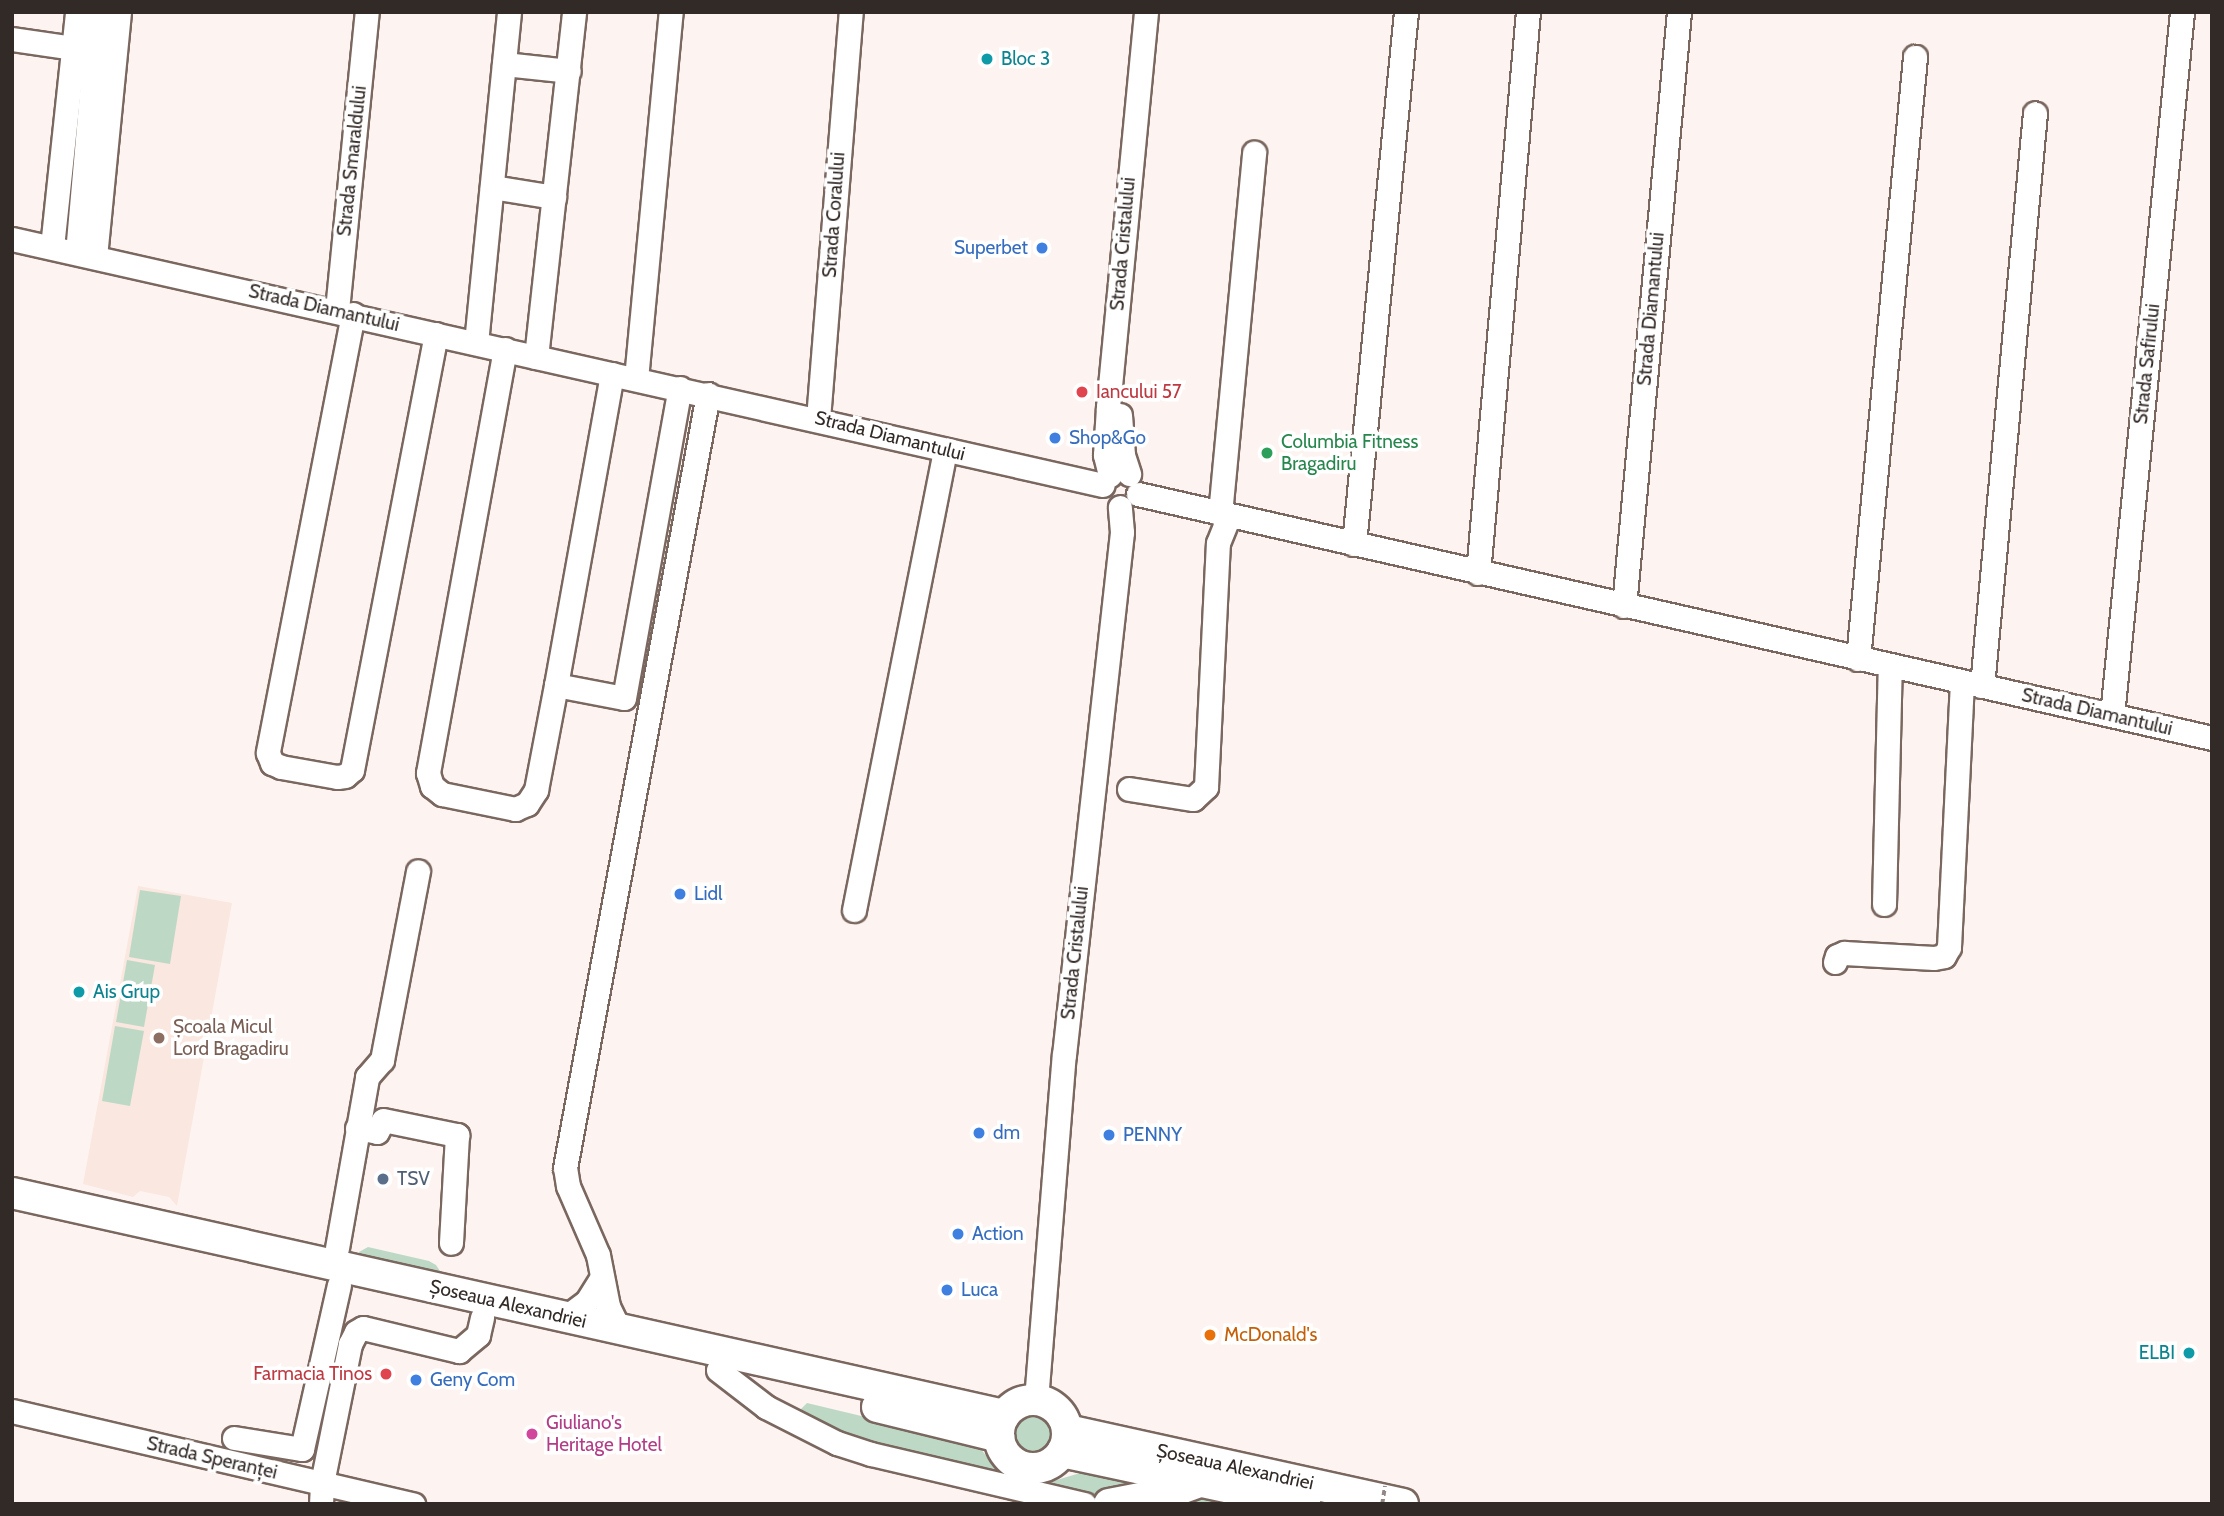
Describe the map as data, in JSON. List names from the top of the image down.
{
  "streets": {
    "main road": ["Șoseaua Alexandriei"],
    "street": [
      "Strada Smaraldului",
      "Strada Coralului",
      "Strada Cristalului",
      "Strada Diamantului",
      "Strada Safirului",
      "Strada Speranței"
    ]
  },
  "crossings": [
    ["Strada Smaraldului", "Strada Diamantului"],
    ["Strada Coralului", "Strada Diamantului"],
    ["Strada Cristalului", "Strada Diamantului"],
    ["Strada Cristalului", "Șoseaua Alexandriei"],
    ["Strada Diamantului", "Strada Safirului"]
  ],
  "places": [
    "Bloc 3",
    "Superbet",
    "Iancului 57",
    "Shop&Go",
    "Columbia Fitness Bragadiru",
    "Lidl",
    "Ais Grup",
    "Școala Micul Lord Bragadiru",
    "dm",
    "PENNY",
    "TSV",
    "Action",
    "Luca",
    "McDonald's",
    "ELBI",
    "Farmacia Tinos",
    "Geny Com",
    "Giuliano's Heritage Hotel"
  ]
}
